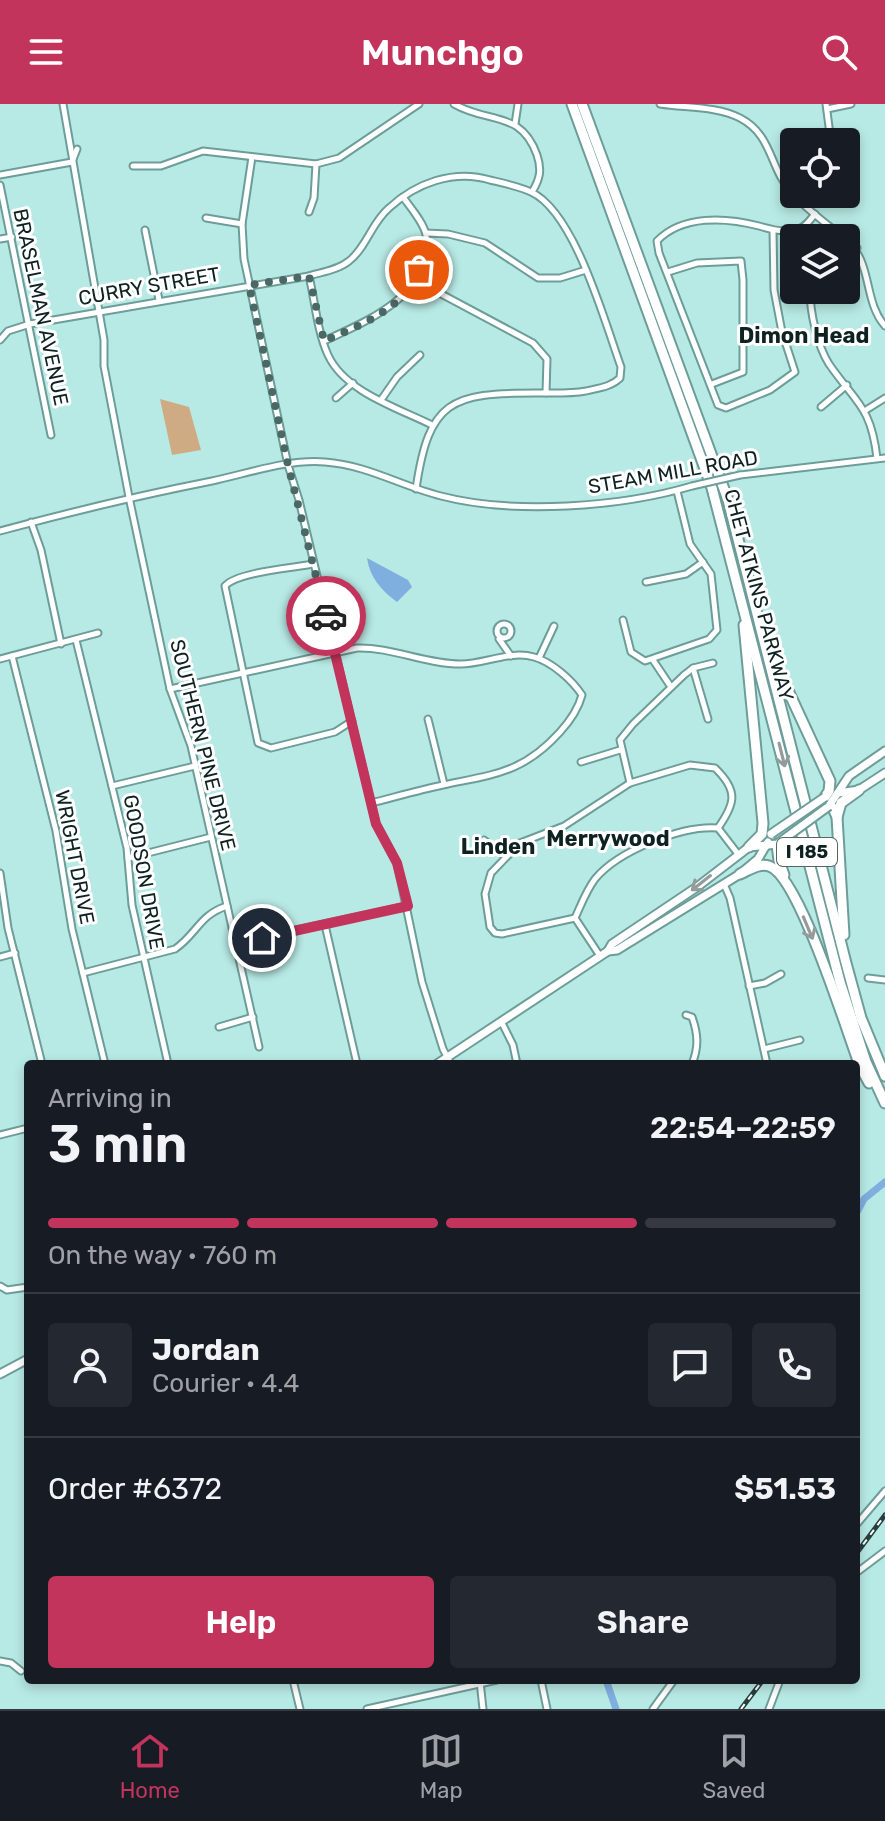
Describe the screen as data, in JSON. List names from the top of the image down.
{
  "streets": {
    "highway": ["CHET ATKINS PARKWAY", "I 185"],
    "street": [
      "CURRY STREET",
      "BRASELMAN AVENUE",
      "STEAM MILL ROAD",
      "SOUTHERN PINE DRIVE",
      "WRIGHT DRIVE",
      "GOODSON DRIVE"
    ]
  },
  "crossings": [
    ["CURRY STREET", "BRASELMAN AVENUE"],
    ["CURRY STREET", "SOUTHERN PINE DRIVE"],
    ["STEAM MILL ROAD", "SOUTHERN PINE DRIVE"]
  ],
  "districts": ["Dimon Head", "Merrywood", "Linden"],
  "page": {
    "header": "Munchgo",
    "heading": ["3 min", "Arriving in", "22:54–22:59"],
    "panel": [
      "Jordan",
      "Courier · 4.4",
      "Order #6372",
      "$51.53"
    ],
    "bar": "On the way · 760 m",
    "buttons": ["Help", "Share"],
    "tabs": ["Home", "Map", "Saved"]
  }
}
